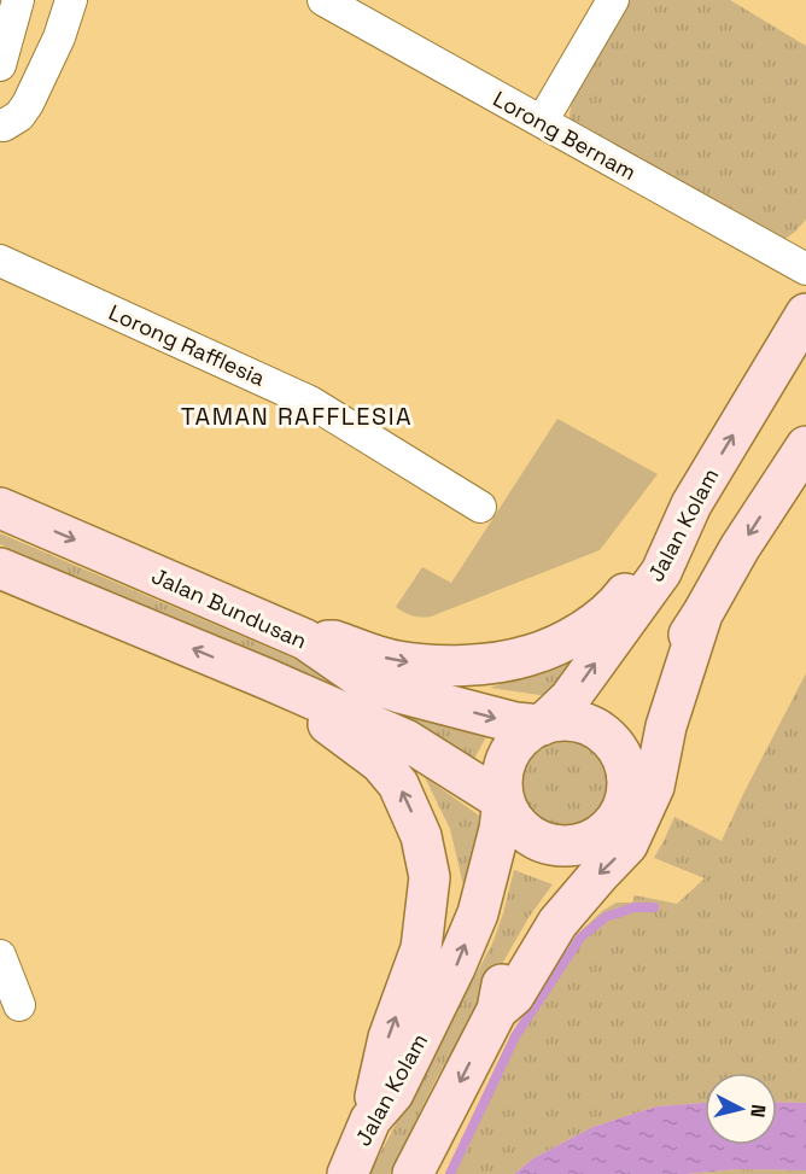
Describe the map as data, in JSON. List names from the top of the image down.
{
  "streets": {
    "main road": ["Jalan Kolam", "Jalan Bundusan"],
    "street": ["Lorong Bernam", "Lorong Rafflesia"]
  },
  "crossings": [
    ["Jalan Kolam", "Jalan Bundusan"]
  ],
  "districts": ["TAMAN RAFFLESIA"],
  "north": "right"
}
